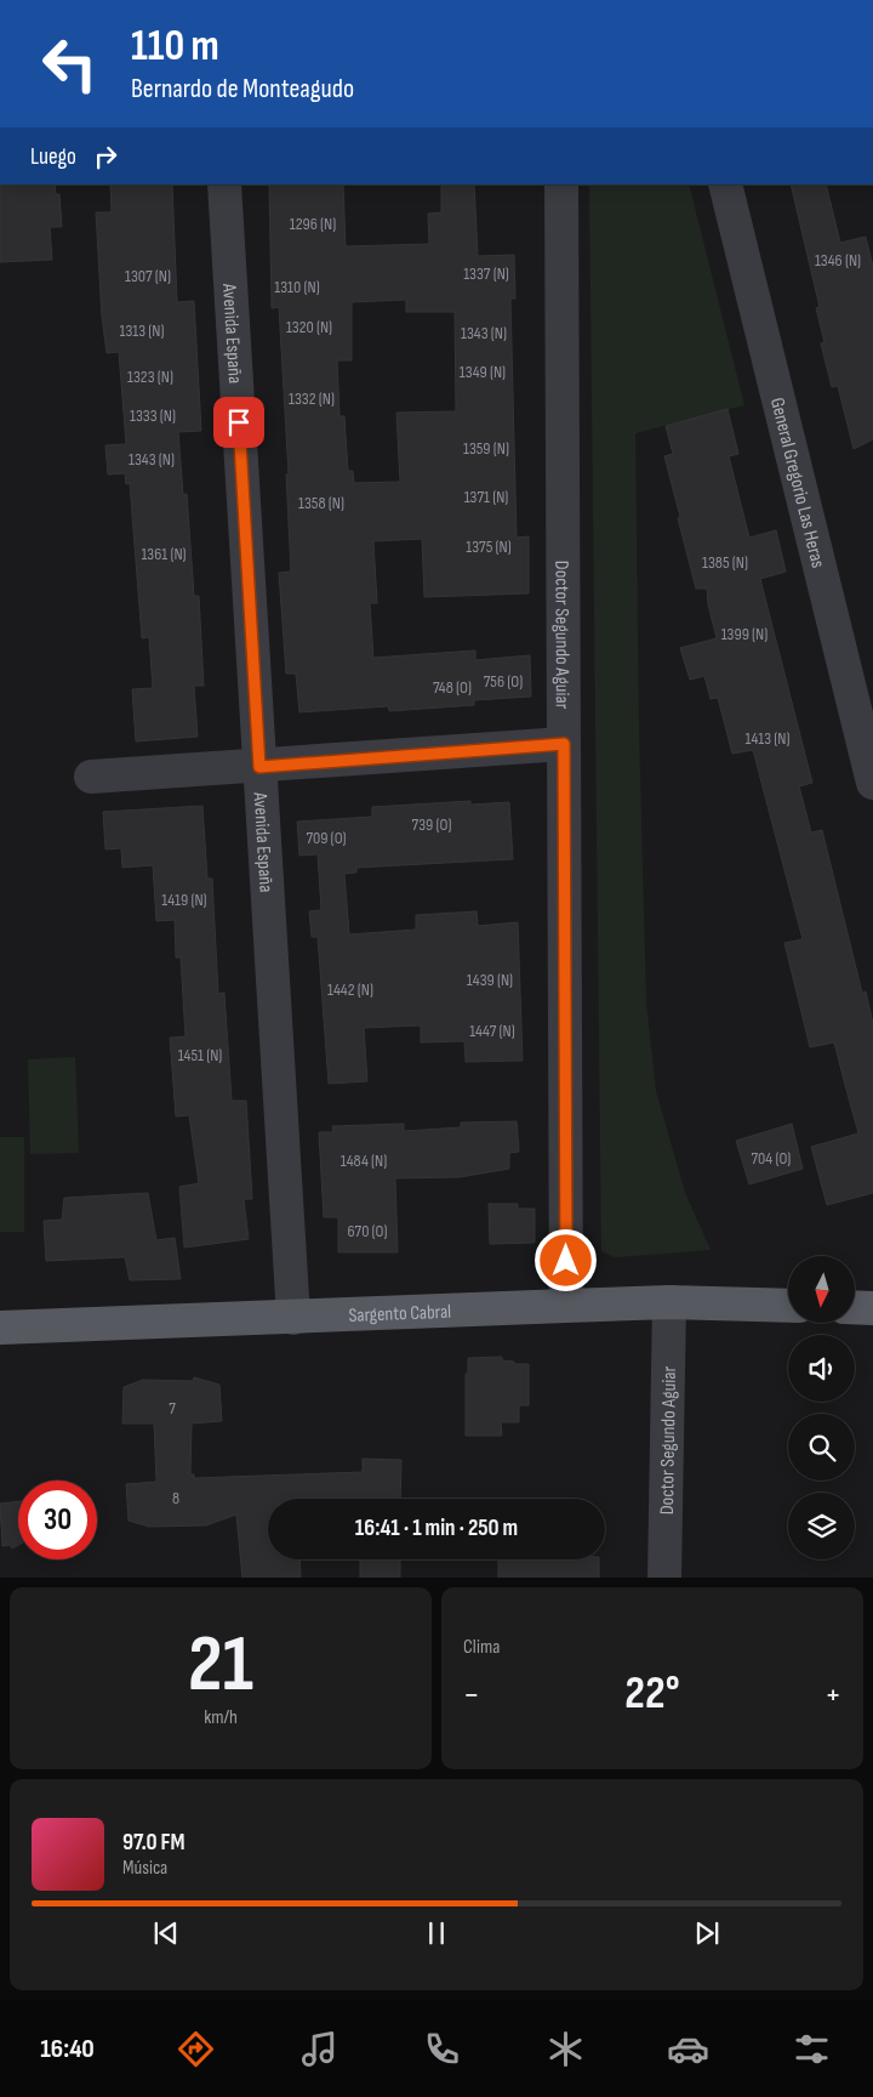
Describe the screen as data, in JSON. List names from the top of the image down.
{
  "streets": {
    "main road": ["Sargento Cabral"],
    "street": ["Avenida España", "General Gregorio Las Heras", "Doctor Segundo Aguiar"]
  },
  "crossings": [
    ["Avenida España", "Sargento Cabral"],
    ["Doctor Segundo Aguiar", "Sargento Cabral"]
  ],
  "house_numbers": [
    "1296 (N)",
    "1346 (N)",
    "1337 (N)",
    "1307 (N)",
    "1310 (N)",
    "1320 (N)",
    "1313 (N)",
    "1343 (N)",
    "1349 (N)",
    "1323 (N)",
    "1332 (N)",
    "1333 (N)",
    "1359 (N)",
    "1343 (N)",
    "1371 (N)",
    "1358 (N)",
    "1375 (N)",
    "1361 (N)",
    "1385 (N)",
    "1399 (N)",
    "756 (O)",
    "748 (O)",
    "1413 (N)",
    "739 (O)",
    "709 (O)",
    "1419 (N)",
    "1439 (N)",
    "1442 (N)",
    "1447 (N)",
    "1451 (N)",
    "704 (O)",
    "1484 (N)",
    "670 (O)",
    "7",
    "8"
  ],
  "north": "bottom",
  "page": {
    "turn": ["110 m", "Bernardo de Monteagudo"],
    "then": "Luego",
    "limit": "30",
    "trip": "16:41 · 1 min · 250 m",
    "tile": [
      ["21", "km/h"],
      "Clima"
    ],
    "heat": ["−", "22°", "+"],
    "song": ["97.0 FM", "Música"],
    "tabs": "16:40"
  }
}
